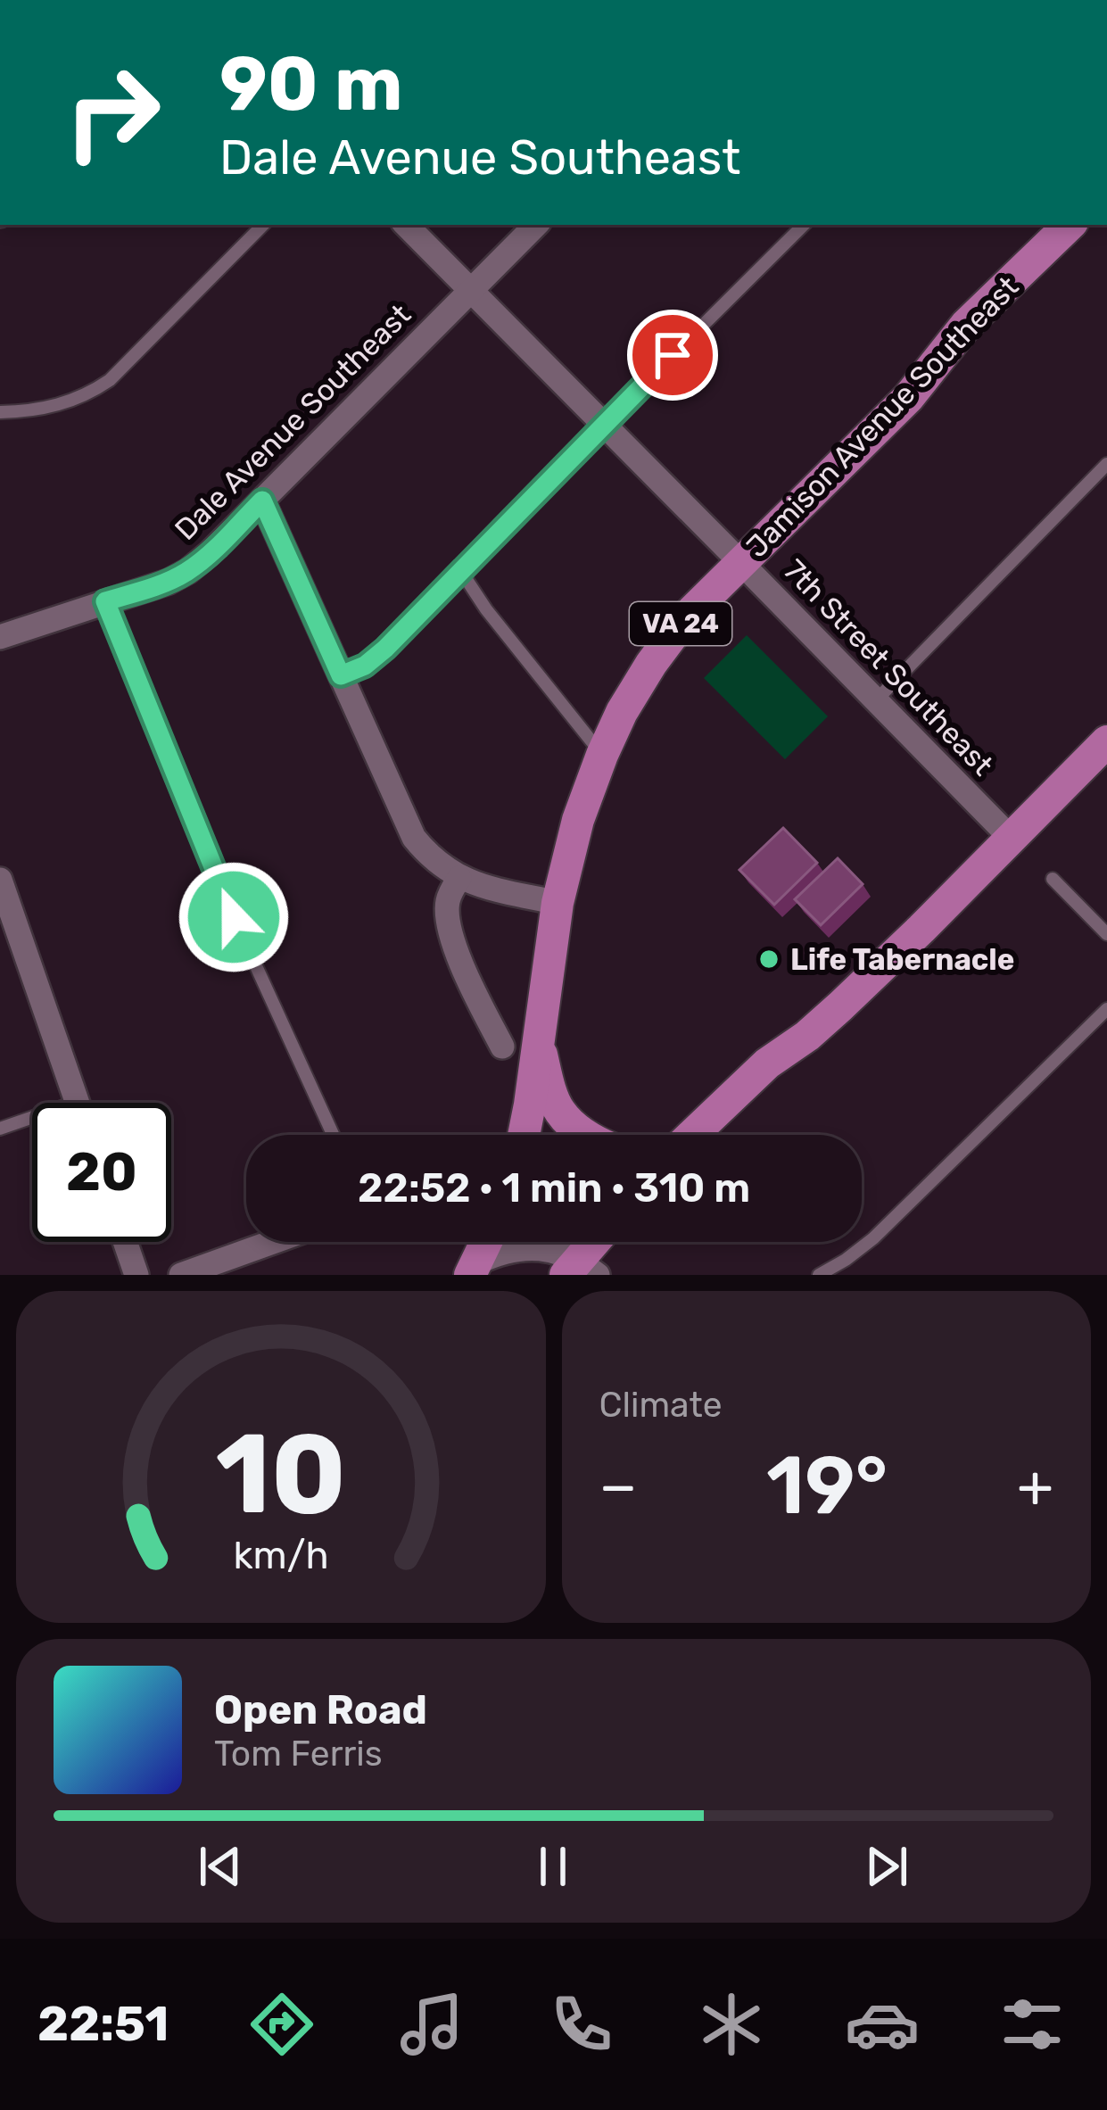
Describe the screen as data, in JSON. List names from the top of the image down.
{
  "streets": {
    "main road": ["Jamison Avenue Southeast", "VA 24"],
    "street": ["Dale Avenue Southeast", "7th Street Southeast"]
  },
  "crossings": [
    ["Jamison Avenue Southeast", "7th Street Southeast"],
    ["Dale Avenue Southeast", "7th Street Southeast"]
  ],
  "places": ["Life Tabernacle"],
  "page": {
    "turn": ["90 m", "Dale Avenue Southeast"],
    "limit": "20",
    "trip": "22:52 · 1 min · 310 m",
    "tile": "Climate",
    "heat": ["−", "19°", "+"],
    "song": ["Open Road", "Tom Ferris"],
    "tabs": "22:51",
    "gauge": ["10", "km/h"]
  }
}
